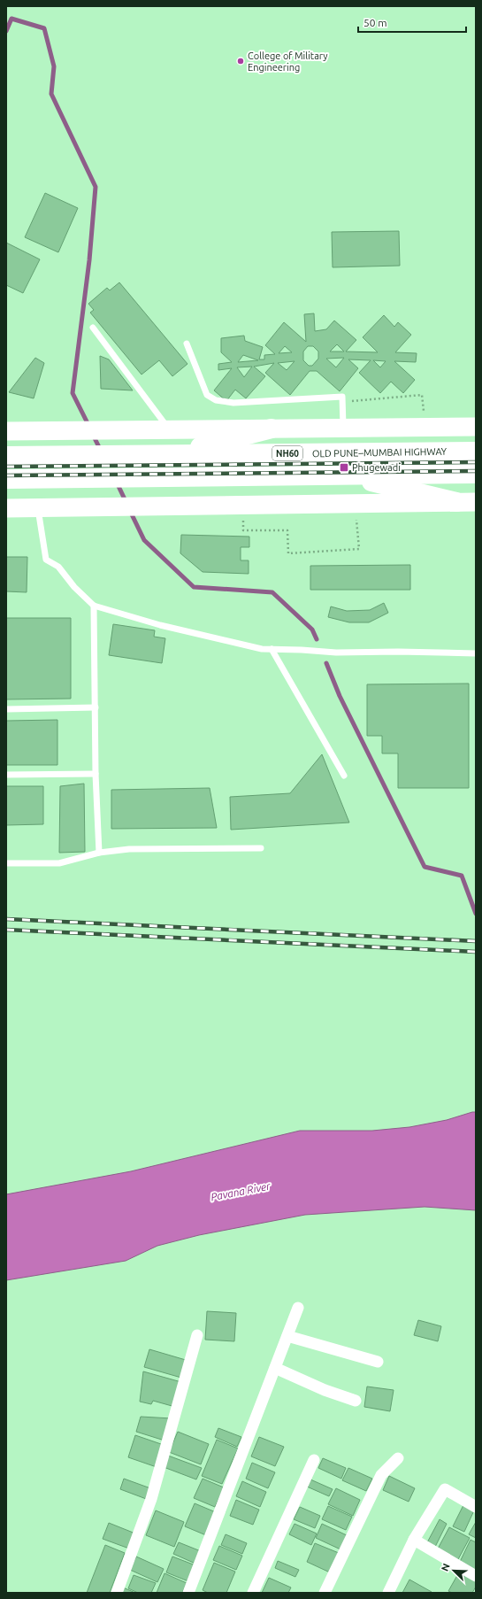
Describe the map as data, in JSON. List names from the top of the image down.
{
  "streets": {
    "highway": ["OLD PUNE–MUMBAI HIGHWAY", "NH60"]
  },
  "water": ["Pavana River"],
  "places": {
    "other": ["College of Military Engineering"],
    "transit": ["Phugewadi"]
  },
  "scale_bar": "50 m",
  "north": "top left"
}
